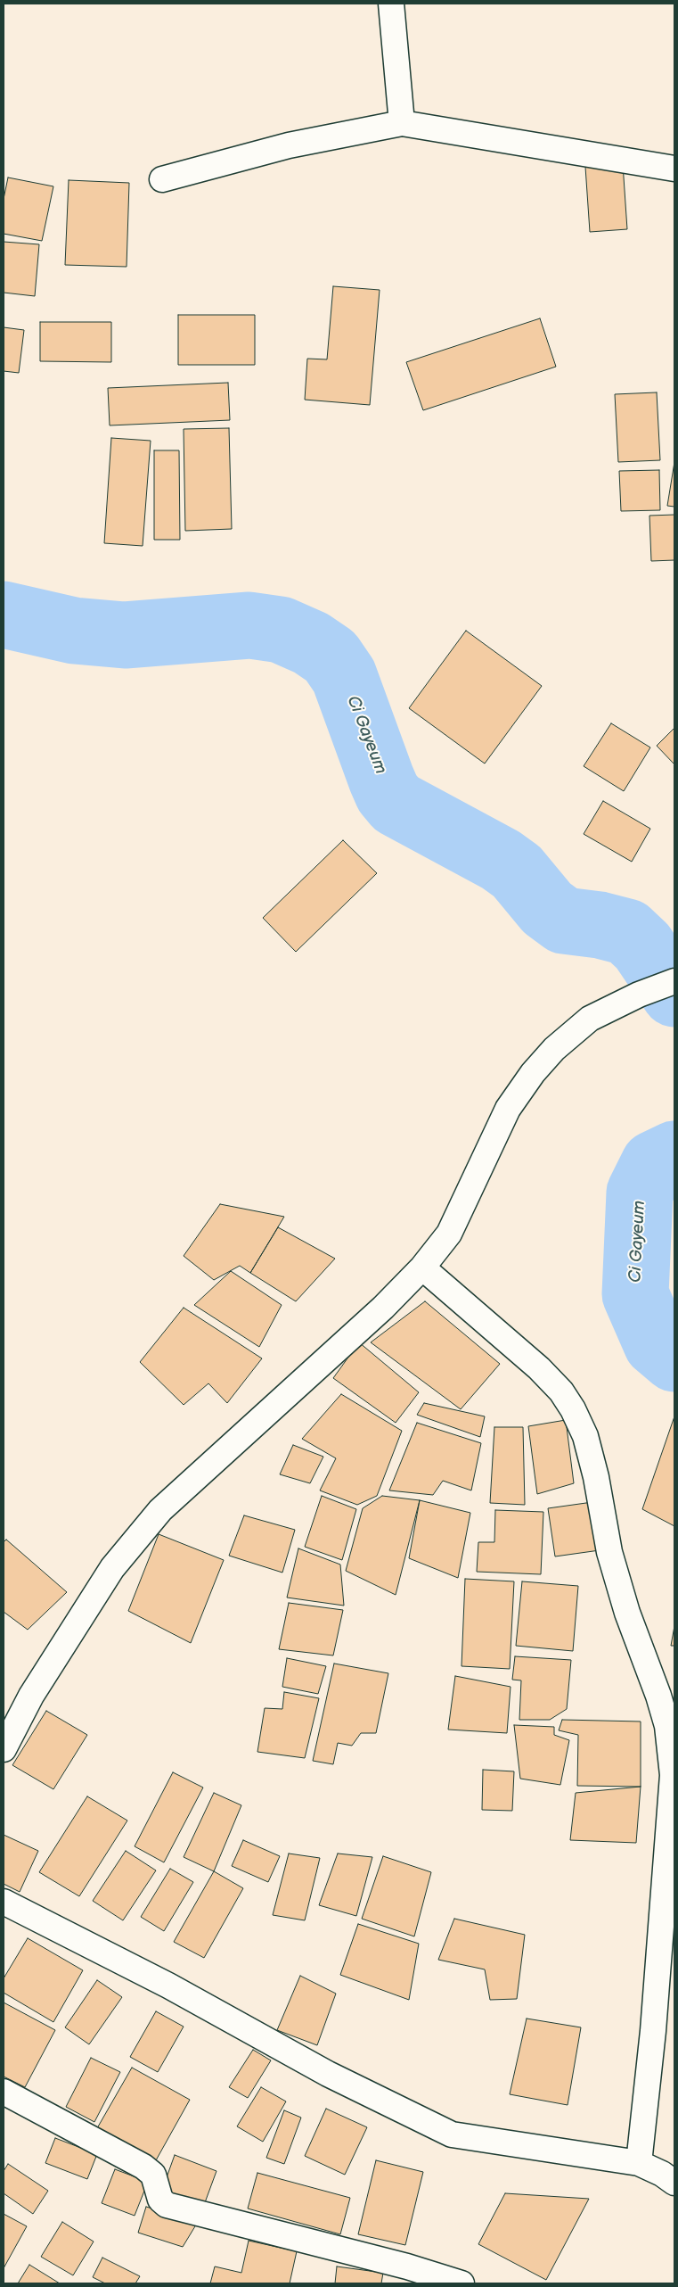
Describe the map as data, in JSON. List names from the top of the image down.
{
  "water": ["Ci Gayeum"]
}
